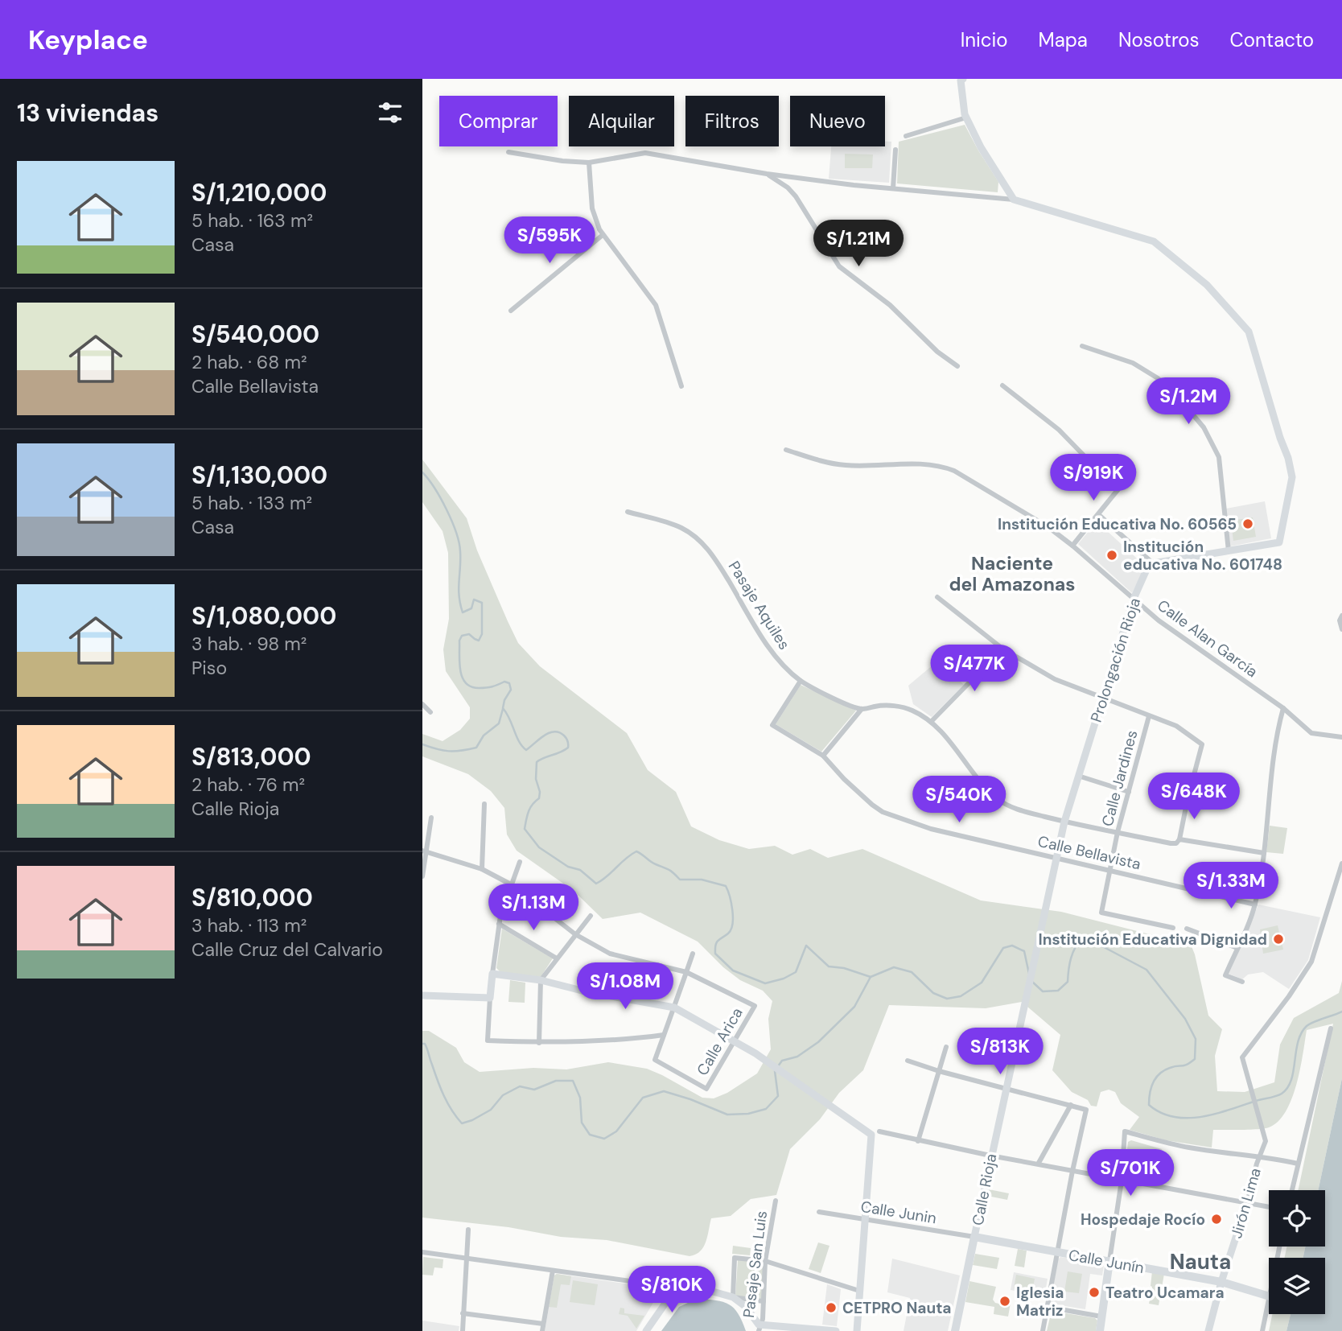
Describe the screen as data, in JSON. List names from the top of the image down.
{
  "streets": {
    "main road": ["Calle Rioja", "Calle Junín"],
    "street": [
      "Pasaje Aquiles",
      "Calle Alan García",
      "Prolongación Rioja",
      "Calle Jardines",
      "Calle Bellavista",
      "Calle Arica",
      "Jirón Lima",
      "Calle Junin",
      "Pasaje San Luis"
    ]
  },
  "crossings": [
    ["Pasaje Aquiles", "Prolongación Rioja"],
    ["Pasaje Aquiles", "Calle Jardines"],
    ["Pasaje Aquiles", "Calle Bellavista"],
    ["Calle Alan García", "Prolongación Rioja"],
    ["Prolongación Rioja", "Calle Bellavista"],
    ["Prolongación Rioja", "Calle Rioja"],
    ["Calle Jardines", "Calle Bellavista"],
    ["Calle Rioja", "Calle Junin"],
    ["Calle Rioja", "Calle Junín"],
    ["Jirón Lima", "Calle Junín"],
    ["Calle Junin", "Calle Junín"]
  ],
  "districts": ["Naciente del Amazonas", "Nauta"],
  "places": [
    "Institución Educativa No. 60565",
    "Institución educativa No. 601748",
    "Institución Educativa Dignidad",
    "Hospedaje Rocío",
    "Teatro Ucamara",
    "Iglesia Matriz",
    "CETPRO Nauta"
  ],
  "page": {
    "header": "Keyplace",
    "nav": [
      "Inicio",
      "Mapa",
      "Nosotros",
      "Contacto"
    ],
    "heading": "13 viviendas",
    "chip": [
      "Comprar",
      "Alquilar",
      "Filtros",
      "Nuevo"
    ],
    "list": [
      {
        "name": "S/1,210,000",
        "note": "5 hab. · 163 m² · Casa"
      },
      {
        "name": "S/540,000",
        "note": "2 hab. · 68 m² · Calle Bellavista"
      },
      {
        "name": "S/1,130,000",
        "note": "5 hab. · 133 m² · Casa"
      },
      {
        "name": "S/1,080,000",
        "note": "3 hab. · 98 m² · Piso"
      },
      {
        "name": "S/813,000",
        "note": "2 hab. · 76 m² · Calle Rioja"
      },
      {
        "name": "S/810,000",
        "note": "3 hab. · 113 m² · Calle Cruz del Calvario"
      }
    ],
    "price": [
      "S/595K",
      "S/1.21M",
      "S/1.2M",
      "S/919K",
      "S/477K",
      "S/648K",
      "S/540K",
      "S/1.33M",
      "S/1.13M",
      "S/1.08M",
      "S/813K",
      "S/701K",
      "S/810K"
    ]
  }
}
